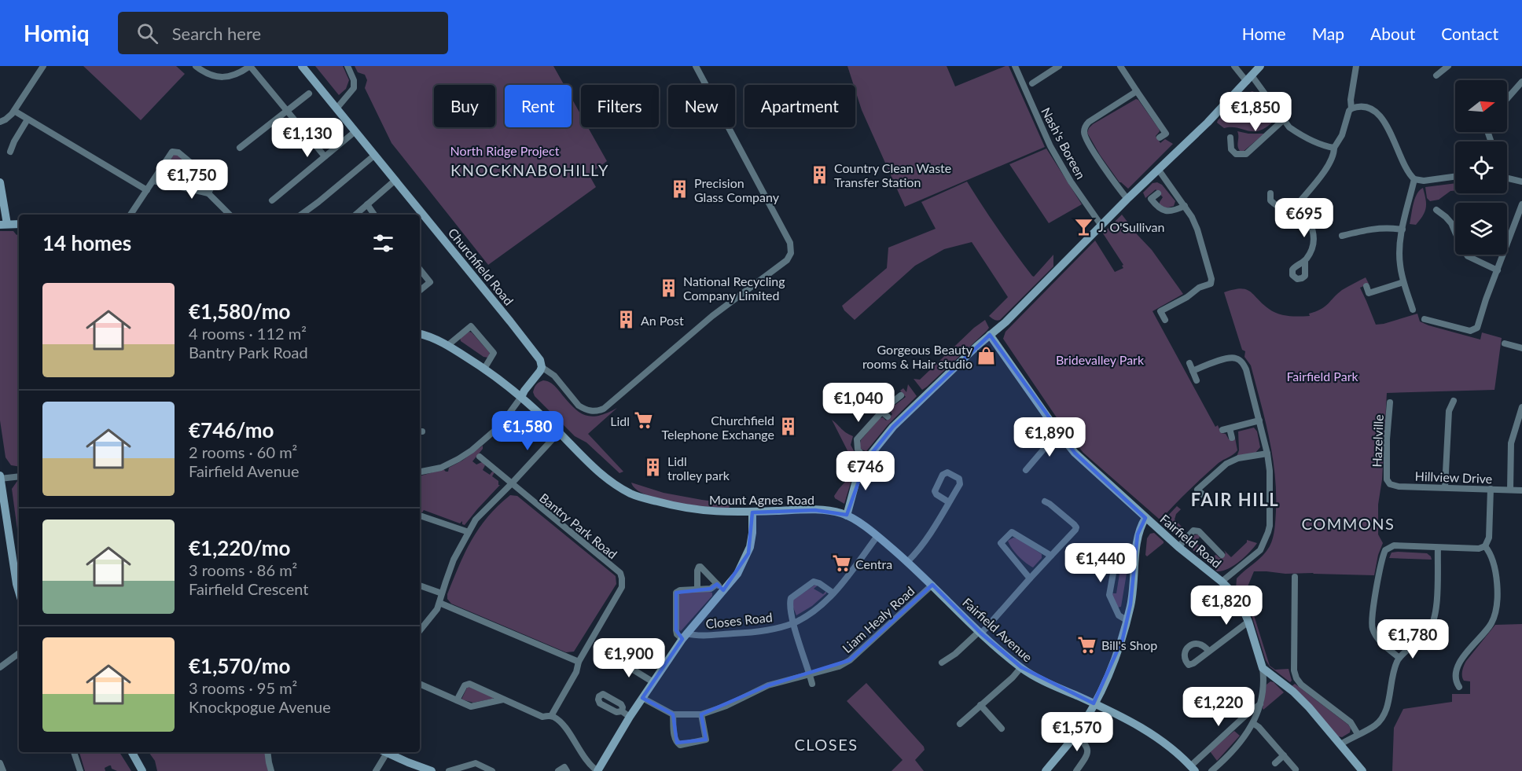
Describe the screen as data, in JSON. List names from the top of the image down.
{
  "streets": {
    "street": [
      "Nash's Boreen",
      "Churchfield Road",
      "Hazelville",
      "Hillview Drive",
      "Mount Agnes Road",
      "Bantry Park Road",
      "Fairfield Road",
      "Liam Healy Road",
      "Closes Road",
      "Fairfield Avenue"
    ]
  },
  "crossings": [
    ["Hazelville", "Hillview Drive"],
    ["Mount Agnes Road", "Fairfield Avenue"],
    ["Liam Healy Road", "Closes Road"],
    ["Liam Healy Road", "Fairfield Avenue"],
    ["Closes Road", "Fairfield Avenue"]
  ],
  "districts": [
    "KNOCKNABOHILLY",
    "FAIR HILL",
    "COMMONS",
    "CLOSES"
  ],
  "parks": ["North Ridge Project", "Bridevalley Park", "Fairfield Park"],
  "places": {
    "building": [
      "Country Clean Waste Transfer Station",
      "Precision Glass Company",
      "National Recycling Company Limited",
      "An Post",
      "Churchfield Telephone Exchange",
      "Lidl trolley park"
    ],
    "bar": ["J. O'Sullivan"],
    "shop": ["Gorgeous Beauty rooms & Hair studio"],
    "supermarket": ["Lidl", "Centra", "Bill's Shop"]
  },
  "north": "right",
  "page": {
    "header": "Homiq",
    "search": "Search here",
    "nav": [
      "Home",
      "Map",
      "About",
      "Contact"
    ],
    "chip": [
      "Buy",
      "Rent",
      "Filters",
      "New",
      "Apartment"
    ],
    "price": [
      "€1,850",
      "€1,130",
      "€1,750",
      "€695",
      "€1,040",
      "€1,580",
      "€1,890",
      "€746",
      "€1,440",
      "€1,820",
      "€1,780",
      "€1,900",
      "€1,220",
      "€1,570"
    ],
    "heading": "14 homes",
    "list": [
      {
        "name": "€1,580/mo",
        "note": "4 rooms · 112 m² · Bantry Park Road"
      },
      {
        "name": "€746/mo",
        "note": "2 rooms · 60 m² · Fairfield Avenue"
      },
      {
        "name": "€1,220/mo",
        "note": "3 rooms · 86 m² · Fairfield Crescent"
      },
      {
        "name": "€1,570/mo",
        "note": "3 rooms · 95 m² · Knockpogue Avenue"
      }
    ]
  }
}
